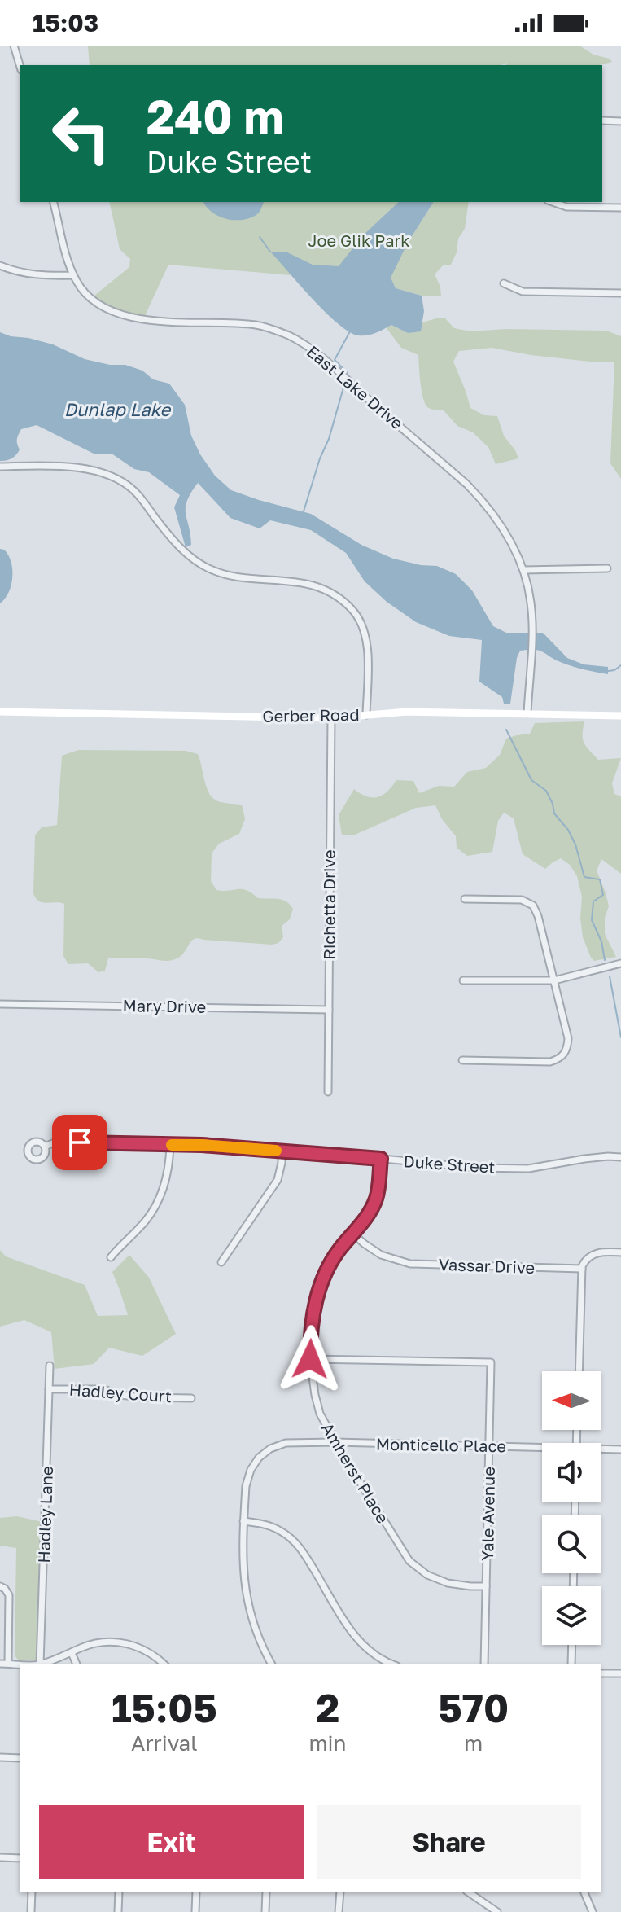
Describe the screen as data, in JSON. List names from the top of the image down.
{
  "streets": {
    "street": [
      "East Lake Drive",
      "Gerber Road",
      "Richetta Drive",
      "Mary Drive",
      "Duke Street",
      "Vassar Drive",
      "Hadley Court",
      "Monticello Place",
      "Amherst Place",
      "Yale Avenue",
      "Hadley Lane"
    ]
  },
  "crossings": [
    ["East Lake Drive", "Gerber Road"],
    ["Gerber Road", "Richetta Drive"],
    ["Richetta Drive", "Mary Drive"],
    ["Duke Street", "Amherst Place"],
    ["Vassar Drive", "Amherst Place"],
    ["Hadley Court", "Hadley Lane"],
    ["Monticello Place", "Amherst Place"],
    ["Monticello Place", "Yale Avenue"],
    ["Amherst Place", "Yale Avenue"]
  ],
  "water": ["Dunlap Lake"],
  "parks": ["Joe Glik Park"],
  "north": "left",
  "page": {
    "status": "15:03",
    "turn": ["240 m", "Duke Street"],
    "eta": [
      "15:05",
      "Arrival",
      "2",
      "min",
      "570",
      "m"
    ],
    "buttons": ["Exit", "Share"]
  }
}
